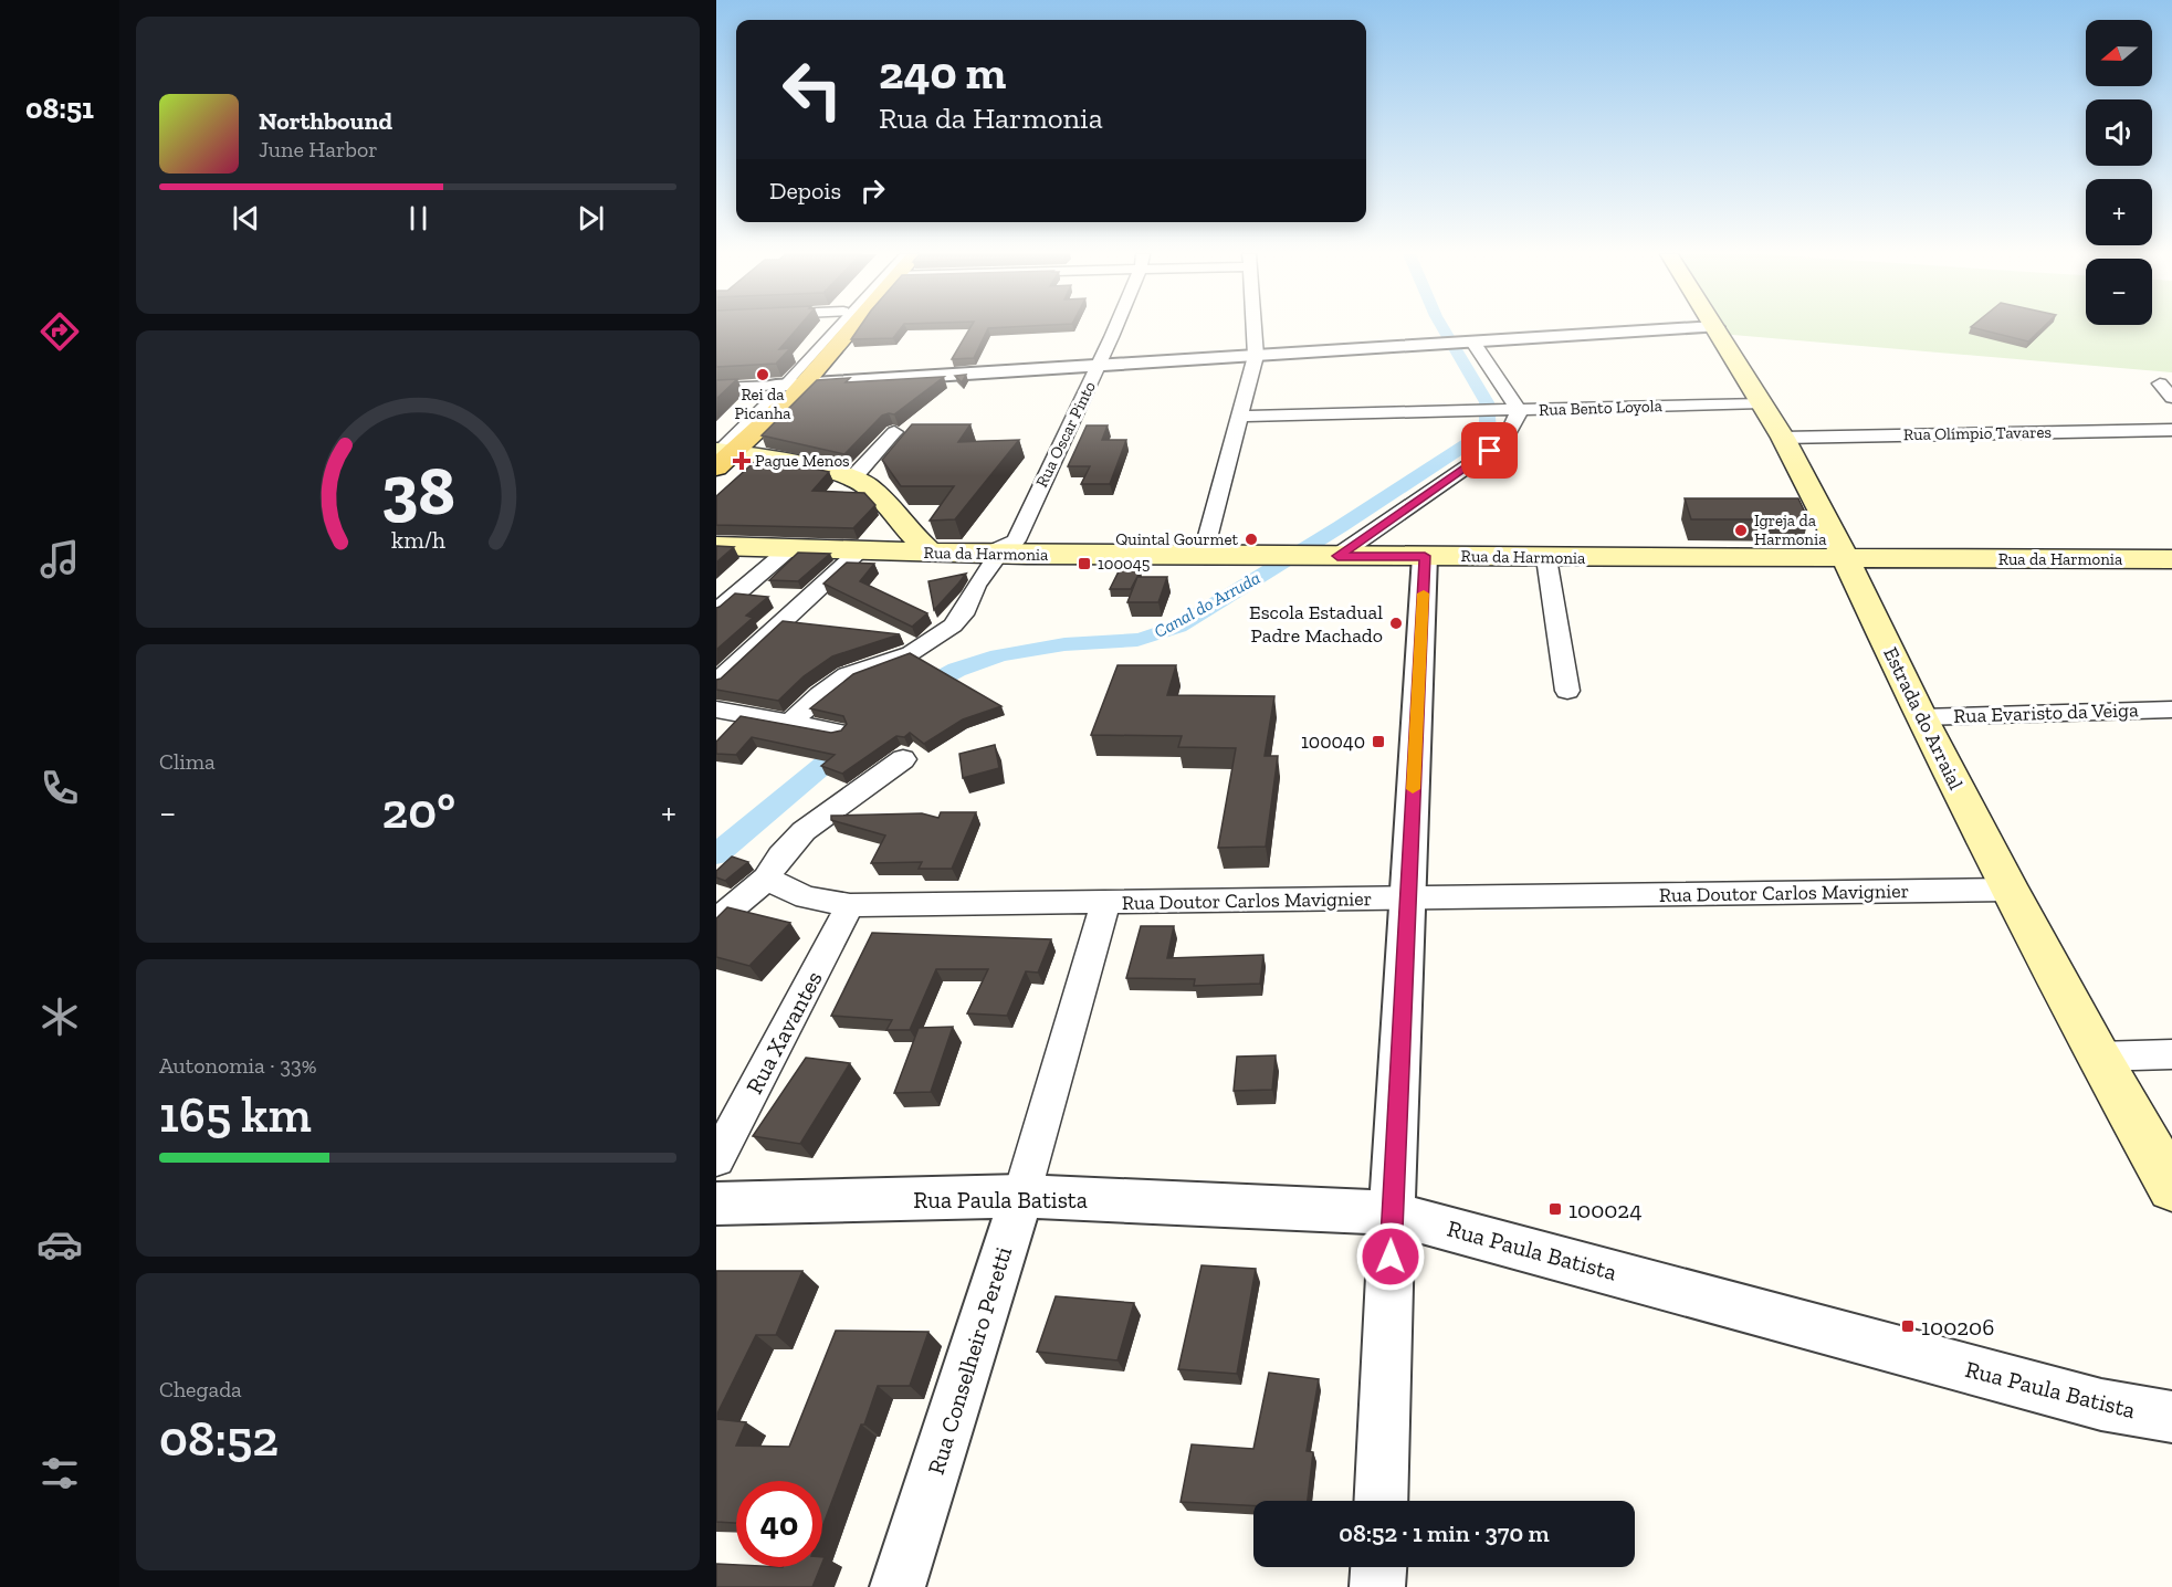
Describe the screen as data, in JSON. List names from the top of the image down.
{
  "streets": {
    "main road": ["Rua da Harmonia", "Estrada do Arraial"],
    "street": [
      "Rua Bento Loyola",
      "Rua Olímpio Tavares",
      "Rua Oscar Pinto",
      "Rua Evaristo da Veiga",
      "Rua Doutor Carlos Mavignier",
      "Rua Xavantes",
      "Rua Paula Batista",
      "Rua Conselheiro Peretti"
    ]
  },
  "crossings": [
    ["Rua Bento Loyola", "Estrada do Arraial"],
    ["Rua Olímpio Tavares", "Estrada do Arraial"],
    ["Rua Oscar Pinto", "Rua da Harmonia"],
    ["Rua da Harmonia", "Estrada do Arraial"],
    ["Rua Evaristo da Veiga", "Estrada do Arraial"],
    ["Estrada do Arraial", "Rua Doutor Carlos Mavignier"],
    ["Rua Doutor Carlos Mavignier", "Rua Xavantes"],
    ["Rua Doutor Carlos Mavignier", "Rua Conselheiro Peretti"],
    ["Rua Paula Batista", "Rua Conselheiro Peretti"]
  ],
  "water": ["Canal do Arruda"],
  "places": {
    "other": [
      "Rei da Picanha",
      "Igreja da Harmonia",
      "Quintal Gourmet",
      "Escola Estadual Padre Machado"
    ],
    "health": ["Pague Menos"],
    "transit": [
      "100045",
      "100040",
      "100024",
      "100206"
    ]
  },
  "north": "left",
  "page": {
    "tabs": "08:51",
    "map_buttons": ["+", "−"],
    "turn": ["240 m", "Rua da Harmonia"],
    "song": ["Northbound", "June Harbor"],
    "then": "Depois",
    "tile": [
      "Clima",
      ["Autonomia · 33%", "165 km"],
      ["Chegada", "08:52"]
    ],
    "heat": ["−", "20°", "+"],
    "limit": "40",
    "trip": "08:52 · 1 min · 370 m",
    "gauge": ["38", "km/h"]
  }
}
